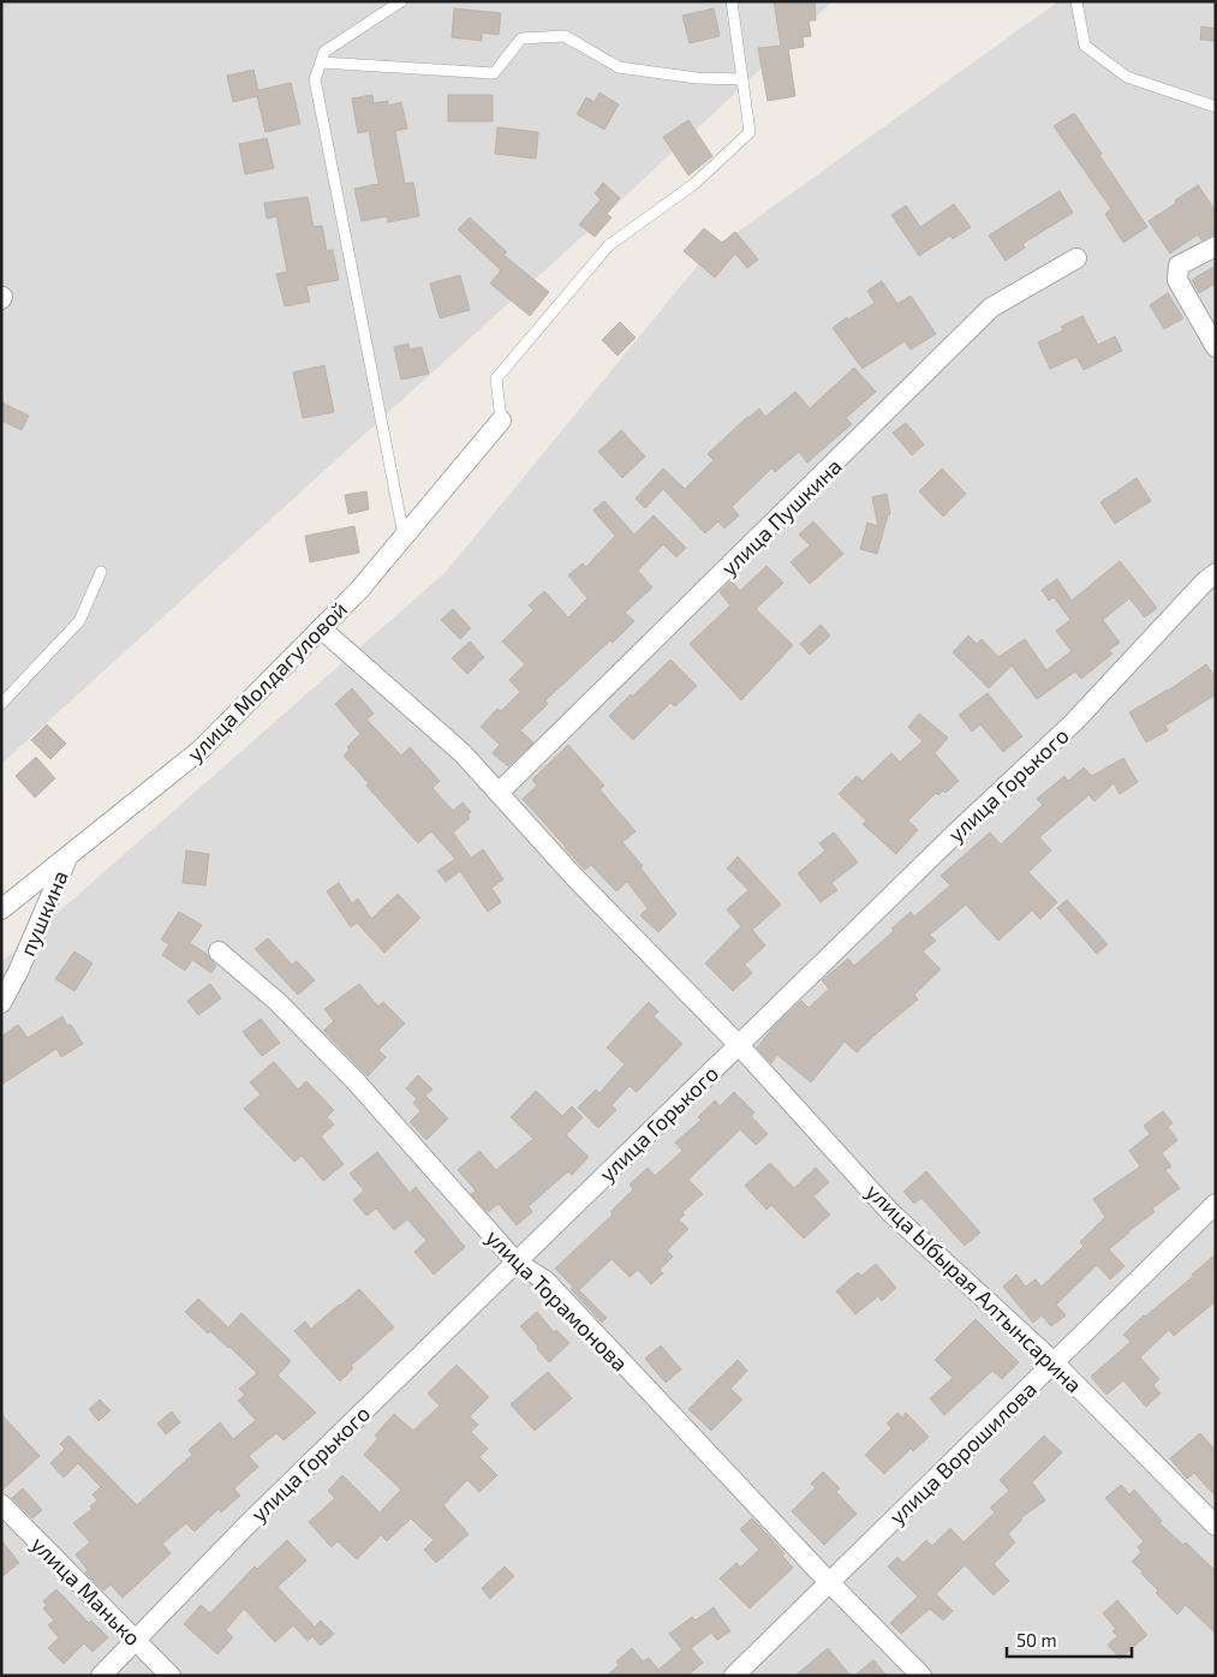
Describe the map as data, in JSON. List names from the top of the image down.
{
  "streets": {
    "street": [
      "улица Пушкина",
      "улица Молдагуловой",
      "улица Горького",
      "пушкина",
      "улица Ыбырая Алтынсарина",
      "улица Торамонова",
      "улица Ворошилова",
      "улица Манько"
    ]
  },
  "crossings": [
    ["улица Пушкина", "улица Ыбырая Алтынсарина"],
    ["улица Молдагуловой", "пушкина"],
    ["улица Молдагуловой", "улица Ыбырая Алтынсарина"],
    ["улица Горького", "улица Ыбырая Алтынсарина"],
    ["улица Горького", "улица Торамонова"],
    ["улица Горького", "улица Манько"],
    ["улица Ыбырая Алтынсарина", "улица Ворошилова"],
    ["улица Торамонова", "улица Ворошилова"]
  ],
  "scale_bar": "50 m"
}
